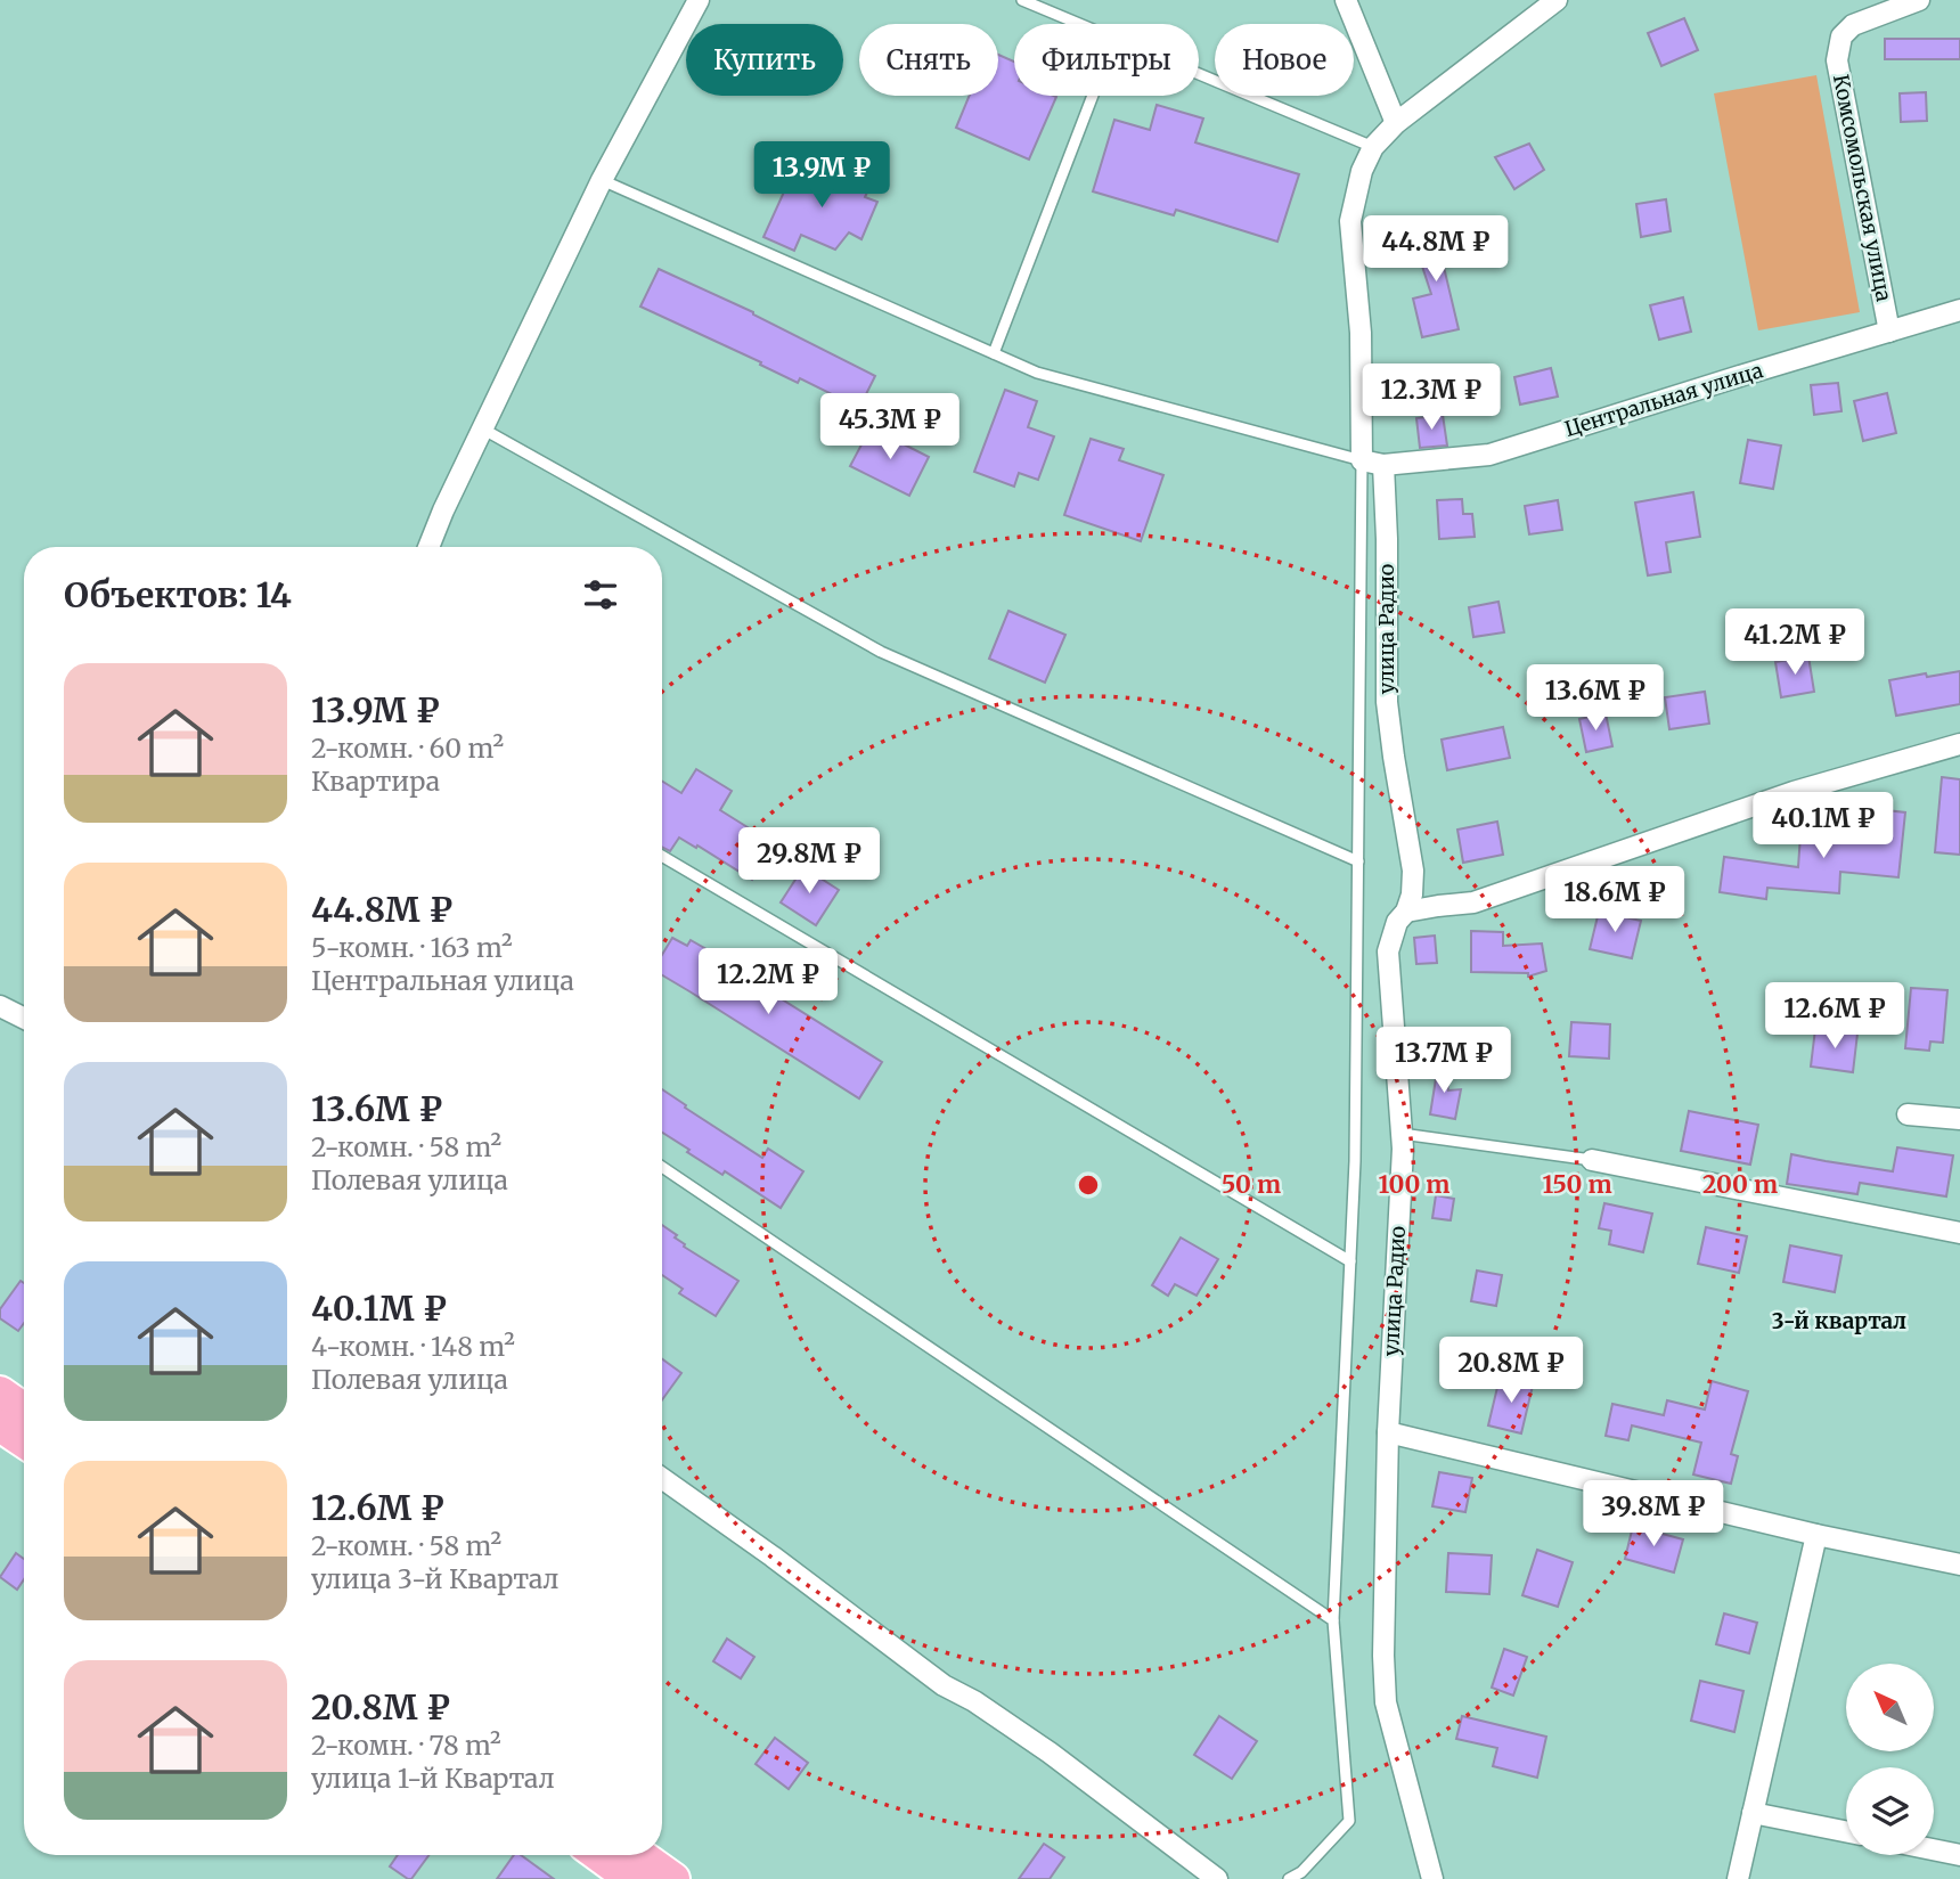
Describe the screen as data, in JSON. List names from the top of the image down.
{
  "streets": {
    "street": ["Комсомольская улица", "Центральная улица", "улица Радио"]
  },
  "crossings": [
    ["Комсомольская улица", "Центральная улица"],
    ["Центральная улица", "улица Радио"]
  ],
  "districts": ["3-й квартал"],
  "north": "top left",
  "page": {
    "chip": [
      "Купить",
      "Снять",
      "Фильтры",
      "Новое"
    ],
    "price": [
      "13.9M ₽",
      "44.8M ₽",
      "12.3M ₽",
      "45.3M ₽",
      "41.2M ₽",
      "13.6M ₽",
      "40.1M ₽",
      "29.8M ₽",
      "18.6M ₽",
      "12.2M ₽",
      "12.6M ₽",
      "13.7M ₽",
      "20.8M ₽",
      "39.8M ₽"
    ],
    "heading": "Объектов: 14",
    "list": [
      {
        "name": "13.9M ₽",
        "note": "2-комн. · 60 m² · Квартира"
      },
      {
        "name": "44.8M ₽",
        "note": "5-комн. · 163 m² · Центральная улица"
      },
      {
        "name": "13.6M ₽",
        "note": "2-комн. · 58 m² · Полевая улица"
      },
      {
        "name": "40.1M ₽",
        "note": "4-комн. · 148 m² · Полевая улица"
      },
      {
        "name": "12.6M ₽",
        "note": "2-комн. · 58 m² · улица 3-й Квартал"
      },
      {
        "name": "20.8M ₽",
        "note": "2-комн. · 78 m² · улица 1-й Квартал"
      }
    ]
  },
  "rings": [
    "50 m",
    "100 m",
    "150 m",
    "200 m"
  ]
}
